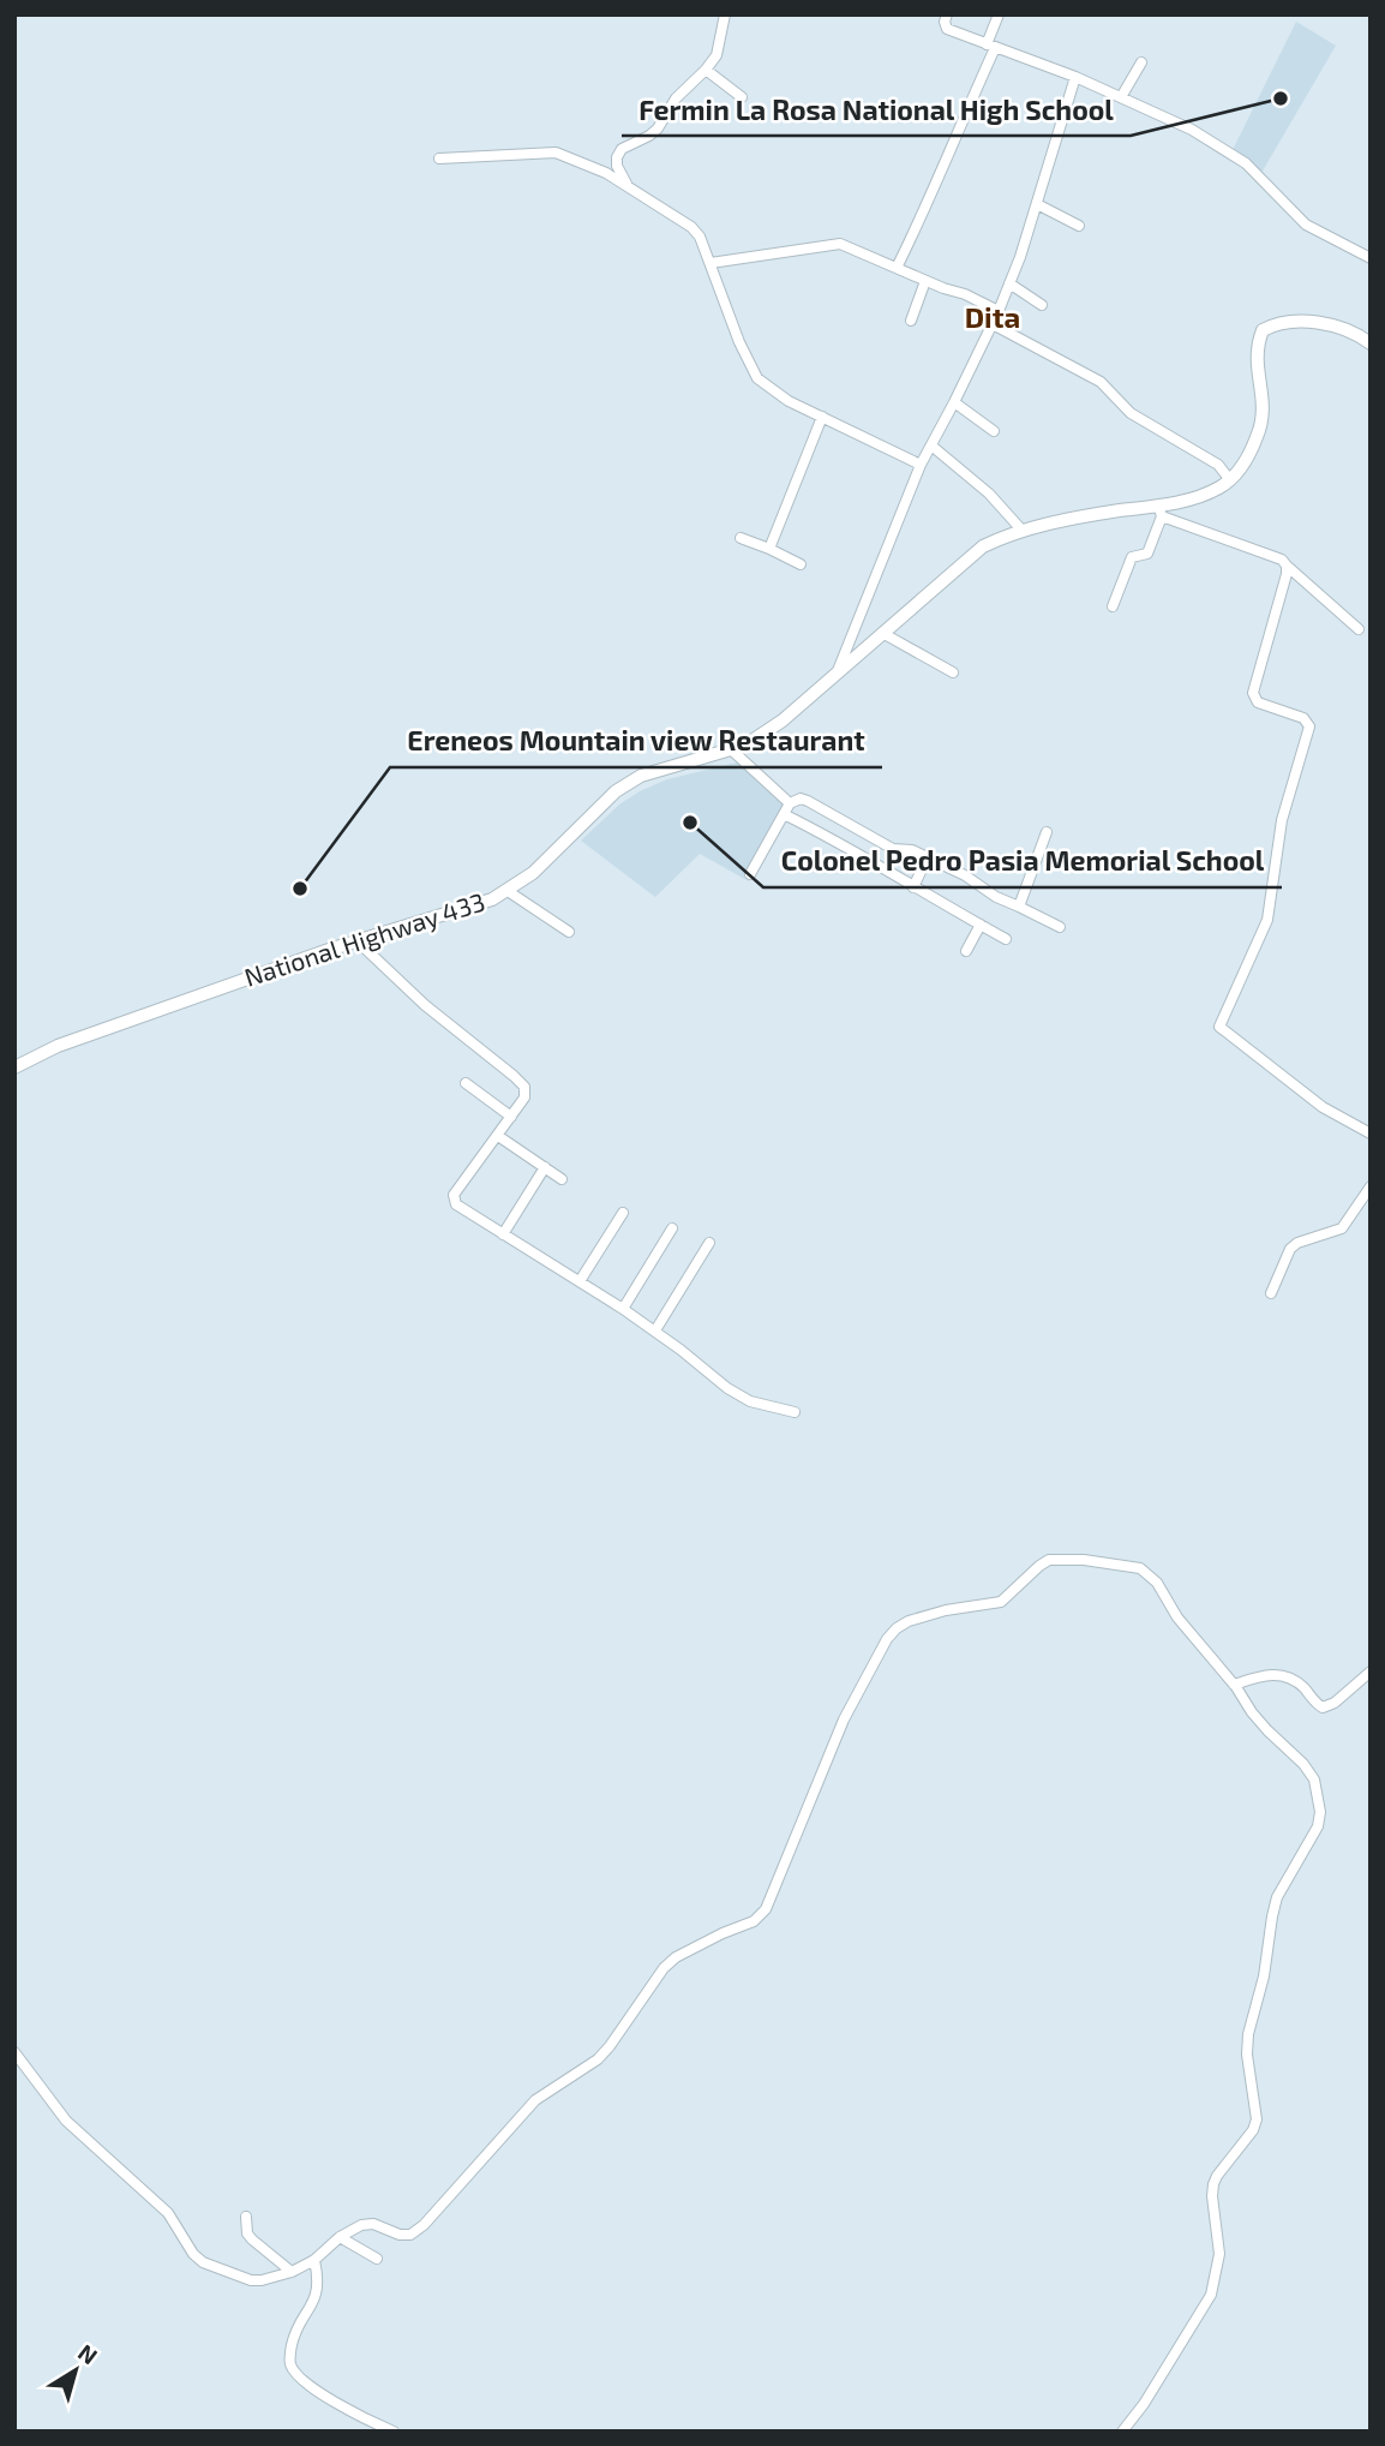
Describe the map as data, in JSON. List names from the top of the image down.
{
  "streets": {
    "main road": ["National Highway 433"]
  },
  "districts": ["Dita"],
  "places": ["Fermin La Rosa National High School", "Colonel Pedro Pasia Memorial School", "Ereneos Mountain view Restaurant"],
  "north": "top right"
}
